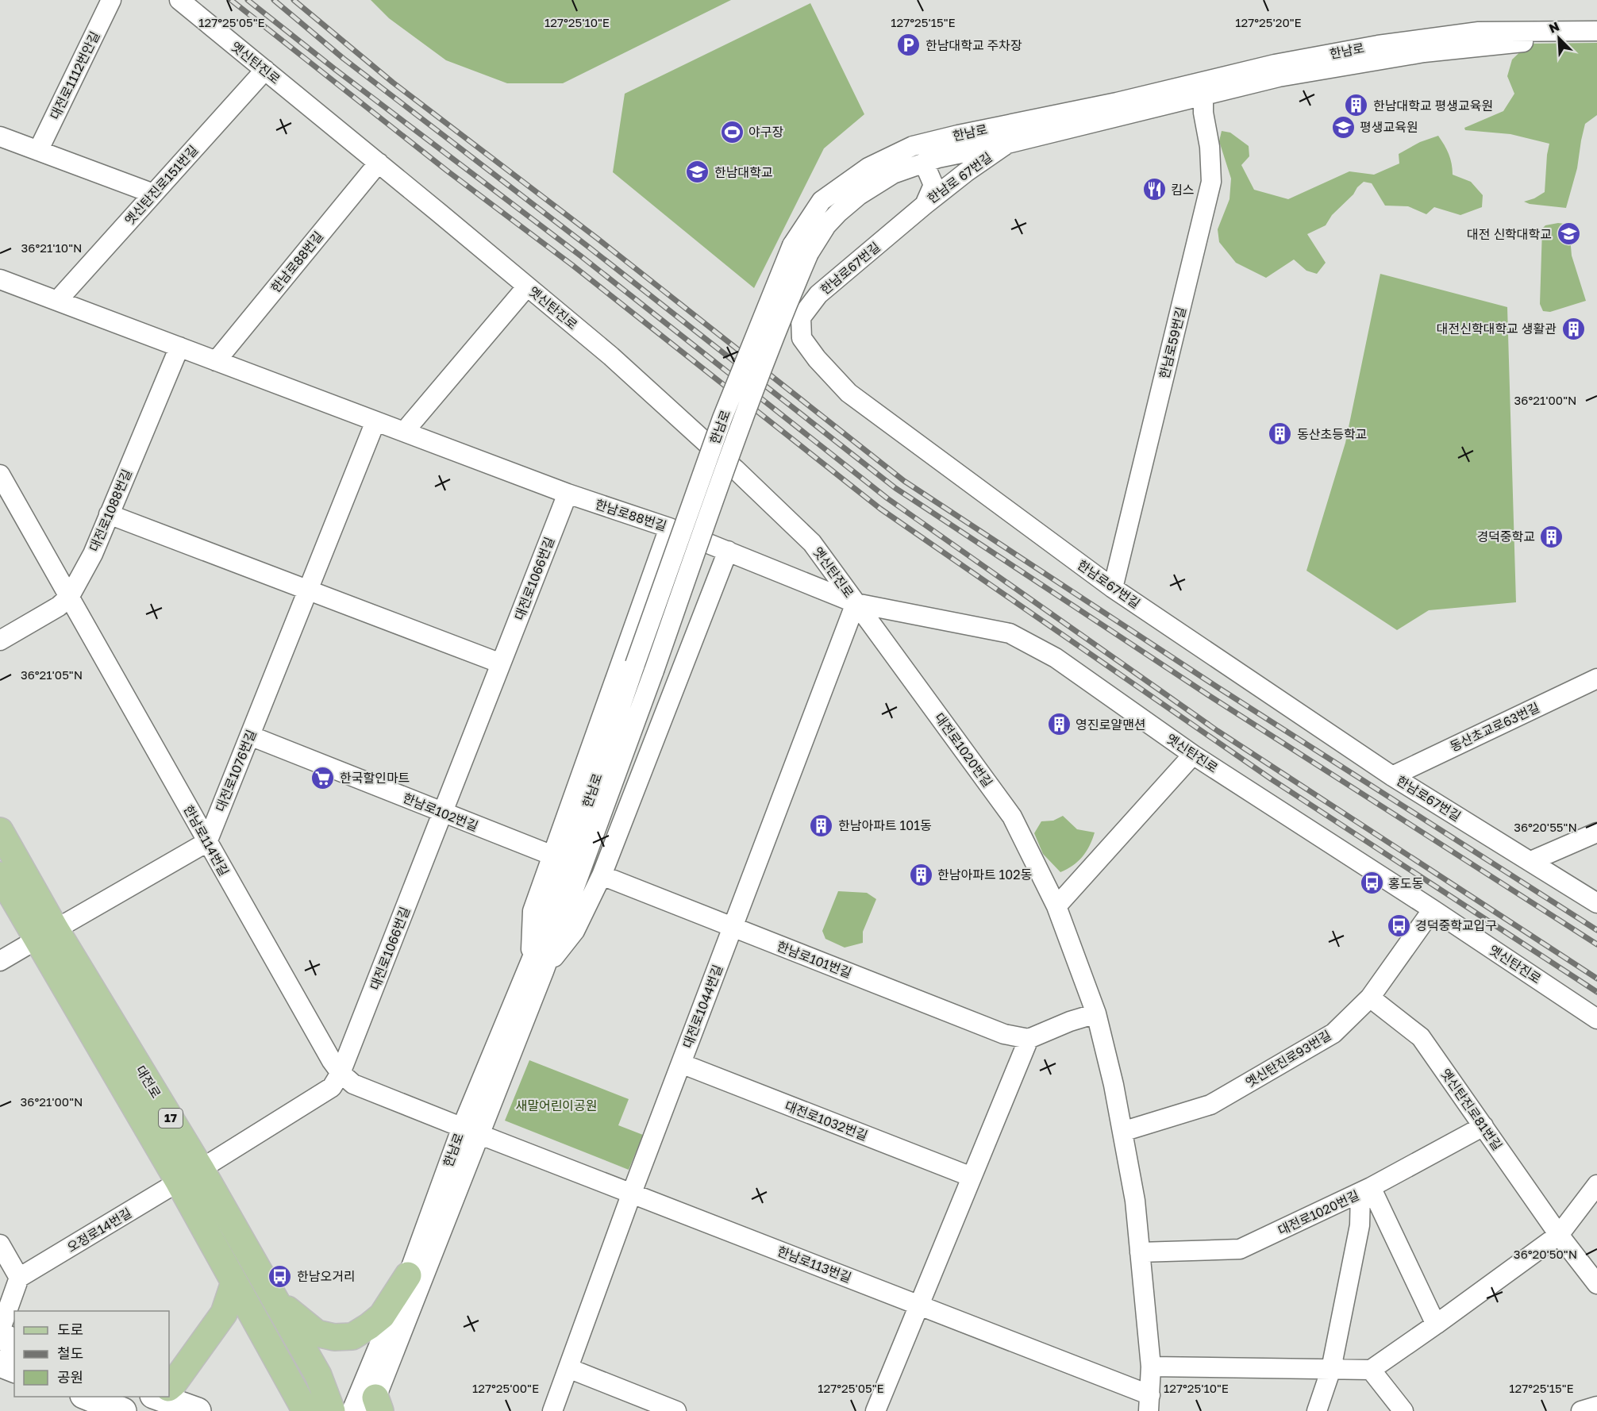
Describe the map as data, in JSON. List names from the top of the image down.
{
  "streets": {
    "main road": ["대전로", "17"],
    "street": [
      "한남로",
      "옛신탄진로",
      "대전로1112번안길",
      "한남로 67번길",
      "옛신탄진로151번길",
      "한남로88번길",
      "한남로67번길",
      "한남로59번길",
      "대전로1088번길",
      "대전로1066번길",
      "동산초교로63번길",
      "대전로1020번길",
      "대전로1076번길",
      "한남로102번길",
      "한남로114번길",
      "한남로101번길",
      "대전로1044번길",
      "옛신탄진로93번길",
      "옛신탄진로81번길",
      "대전로1032번길",
      "오정로14번길",
      "한남로113번길"
    ]
  },
  "crossings": [
    ["한남로", "한남로 67번길"],
    ["한남로", "한남로59번길"],
    ["한남로", "한남로114번길"],
    ["한남로", "한남로113번길"],
    ["옛신탄진로", "옛신탄진로151번길"],
    ["옛신탄진로", "한남로88번길"],
    ["옛신탄진로", "대전로1020번길"],
    ["옛신탄진로", "대전로1044번길"],
    ["옛신탄진로", "옛신탄진로93번길"],
    ["한남로 67번길", "한남로67번길"],
    ["옛신탄진로151번길", "한남로88번길"],
    ["한남로88번길", "대전로1088번길"],
    ["한남로88번길", "대전로1066번길"],
    ["한남로88번길", "대전로1020번길"],
    ["한남로88번길", "대전로1076번길"],
    ["한남로88번길", "대전로1044번길"],
    ["한남로67번길", "한남로59번길"],
    ["한남로67번길", "동산초교로63번길"],
    ["대전로1088번길", "한남로114번길"],
    ["대전로1066번길", "한남로102번길"],
    ["대전로1066번길", "한남로114번길"],
    ["대전로1066번길", "대전로"],
    ["대전로1020번길", "대전로1044번길"],
    ["대전로1020번길", "옛신탄진로93번길"],
    ["대전로1020번길", "옛신탄진로81번길"],
    ["대전로1020번길", "한남로113번길"],
    ["대전로1076번길", "한남로102번길"],
    ["대전로1076번길", "한남로114번길"],
    ["한남로114번길", "한남로113번길"],
    ["한남로101번길", "대전로1044번길"],
    ["대전로1044번길", "대전로1032번길"],
    ["대전로1044번길", "한남로113번길"],
    ["옛신탄진로93번길", "옛신탄진로81번길"],
    ["대전로", "오정로14번길"]
  ],
  "parks": ["새말어린이공원"],
  "places": {
    "parking": ["한남대학교 주차장"],
    "building": [
      "한남대학교 평생교육원",
      "대전신학대학교 생활관",
      "동산초등학교",
      "경덕중학교",
      "영진로얄맨션",
      "한남아파트 101동",
      "한남아파트 102동"
    ],
    "school or university": ["평생교육원", "한남대학교", "대전 신학대학교"],
    "sports": ["야구장"],
    "restaurant": ["킴스"],
    "supermarket": ["한국할인마트"],
    "bus stop": ["홍도동", "경덕중학교입구", "한남오거리"]
  },
  "legend": ["도로", "철도", "공원"],
  "north": "top left",
  "coordinates": [
    "127°25'05\"E",
    "127°25'10\"E",
    "127°25'15\"E",
    "127°25'20\"E",
    "36°21'10\"N",
    "36°21'00\"N",
    "36°21'05\"N",
    "36°20'55\"N",
    "36°20'50\"N",
    "127°25'00\"E"
  ]
}
